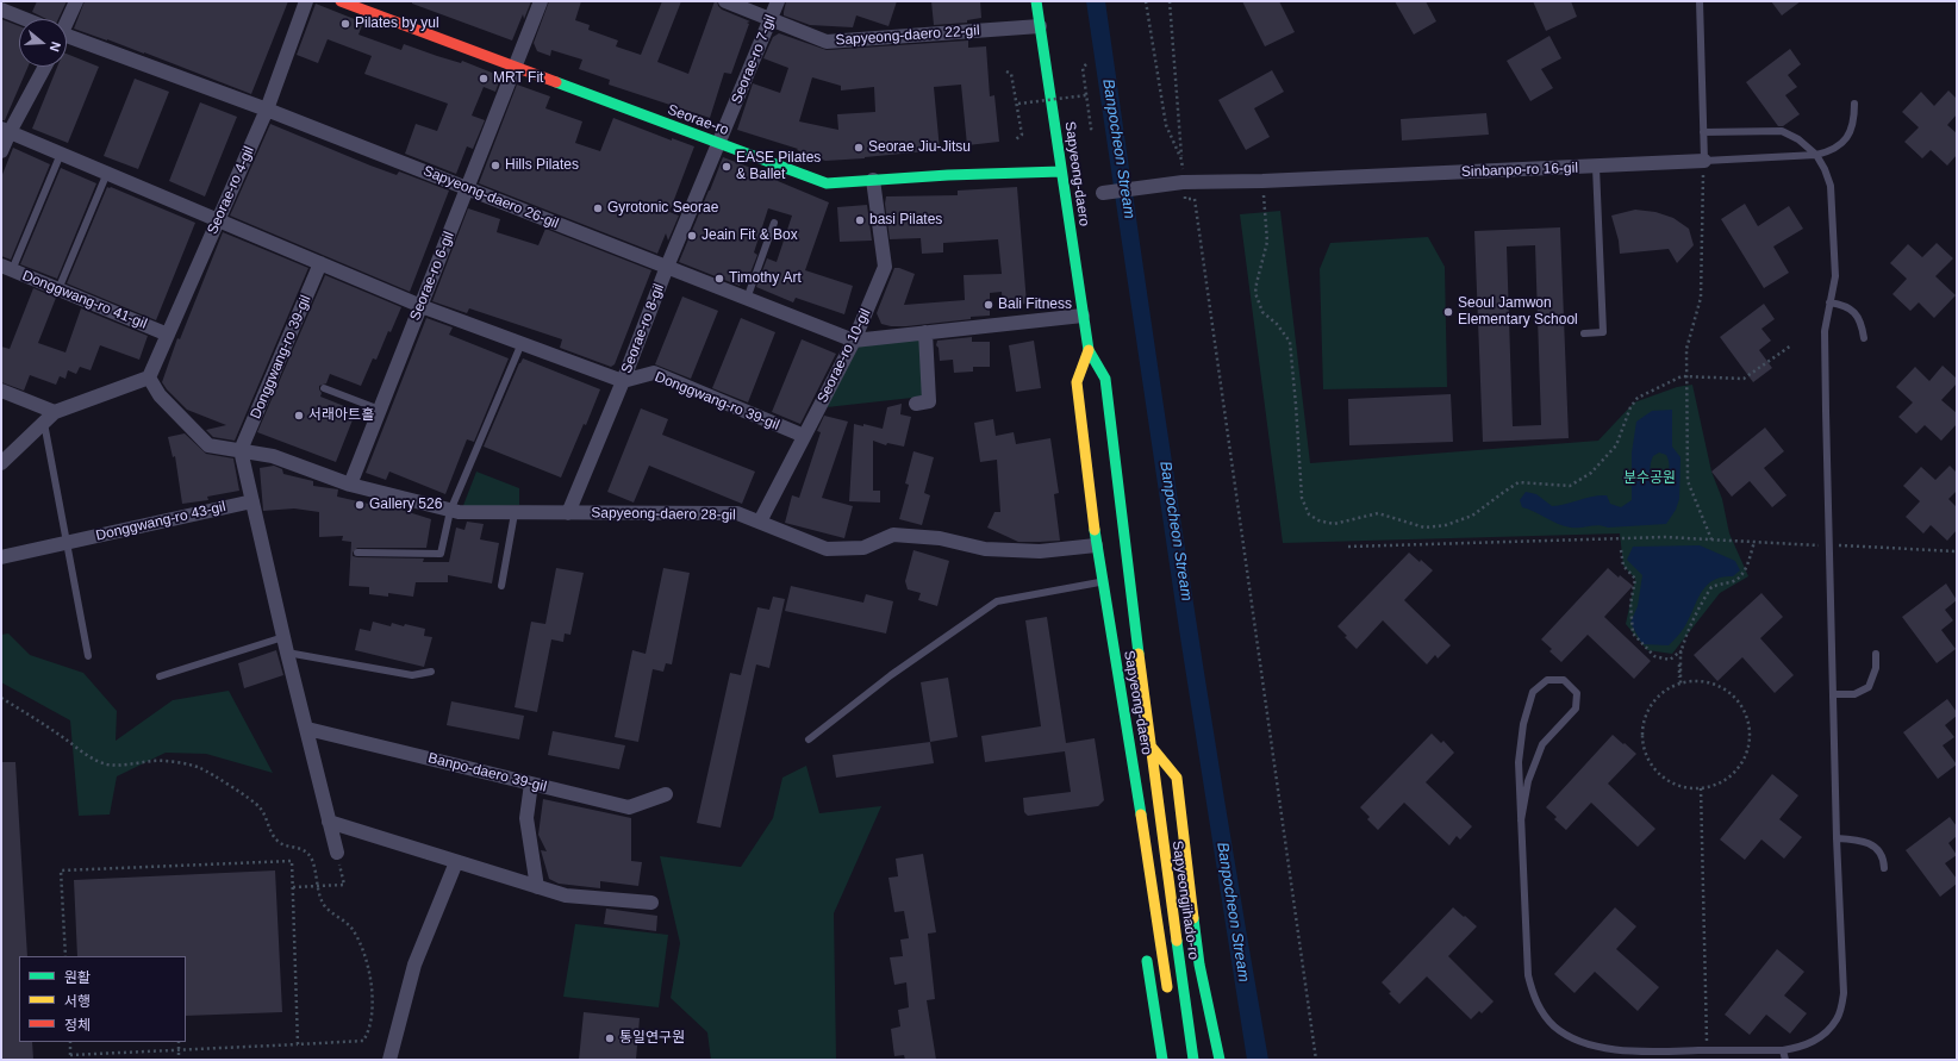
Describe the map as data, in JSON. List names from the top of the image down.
{
  "streets": {
    "main road": ["Seorae-ro", "Sapyeong-daero", "Sapyeongjihado-ro"],
    "street": [
      "Sapyeong-daero 22-gil",
      "Seorae-ro 7-gil",
      "Sinbanpo-ro 16-gil",
      "Seorae-ro 4-gil",
      "Sapyeong-daero 26-gil",
      "Seorae-ro 6-gil",
      "Donggwang-ro 41-gil",
      "Seorae-ro 8-gil",
      "Seorae-ro 10-gil",
      "Donggwang-ro 39-gil",
      "Sapyeong-daero 28-gil",
      "Donggwang-ro 43-gil",
      "Banpo-daero 39-gil"
    ]
  },
  "crossings": [
    ["Sapyeong-daero 22-gil", "Seorae-ro 7-gil"],
    ["Sapyeong-daero 22-gil", "Sapyeong-daero"],
    ["Seorae-ro 7-gil", "Seorae-ro"],
    ["Seorae-ro 7-gil", "Seorae-ro 8-gil"],
    ["Seorae-ro", "Sapyeong-daero"],
    ["Seorae-ro", "Seorae-ro 6-gil"],
    ["Seorae-ro", "Seorae-ro 8-gil"],
    ["Seorae-ro", "Seorae-ro 10-gil"],
    ["Sapyeong-daero", "Sapyeong-daero 26-gil"],
    ["Sapyeong-daero", "Sapyeong-daero 28-gil"],
    ["Sapyeong-daero", "Sapyeongjihado-ro"],
    ["Seorae-ro 4-gil", "Sapyeong-daero 26-gil"],
    ["Seorae-ro 4-gil", "Donggwang-ro 41-gil"],
    ["Seorae-ro 4-gil", "Sapyeong-daero 28-gil"],
    ["Sapyeong-daero 26-gil", "Seorae-ro 6-gil"],
    ["Sapyeong-daero 26-gil", "Seorae-ro 8-gil"],
    ["Sapyeong-daero 26-gil", "Seorae-ro 10-gil"],
    ["Seorae-ro 6-gil", "Sapyeong-daero 28-gil"],
    ["Seorae-ro 8-gil", "Donggwang-ro 39-gil"],
    ["Seorae-ro 8-gil", "Sapyeong-daero 28-gil"],
    ["Seorae-ro 10-gil", "Donggwang-ro 39-gil"],
    ["Seorae-ro 10-gil", "Sapyeong-daero 28-gil"],
    ["Donggwang-ro 39-gil", "Sapyeong-daero 28-gil"]
  ],
  "water": ["Banpocheon Stream"],
  "parks": ["분수공원"],
  "places": [
    "Pilates by yul",
    "MRT Fit",
    "Seorae Jiu-Jitsu",
    "Hills Pilates",
    "EASE Pilates & Ballet",
    "Gyrotonic Seorae",
    "basi Pilates",
    "Jeain Fit & Box",
    "Timothy Art",
    "Bali Fitness",
    "Seoul Jamwon Elementary School",
    "서래아트홀",
    "Gallery 526",
    "통일연구원"
  ],
  "legend": ["원활", "서행", "정체"],
  "north": "right"
}
